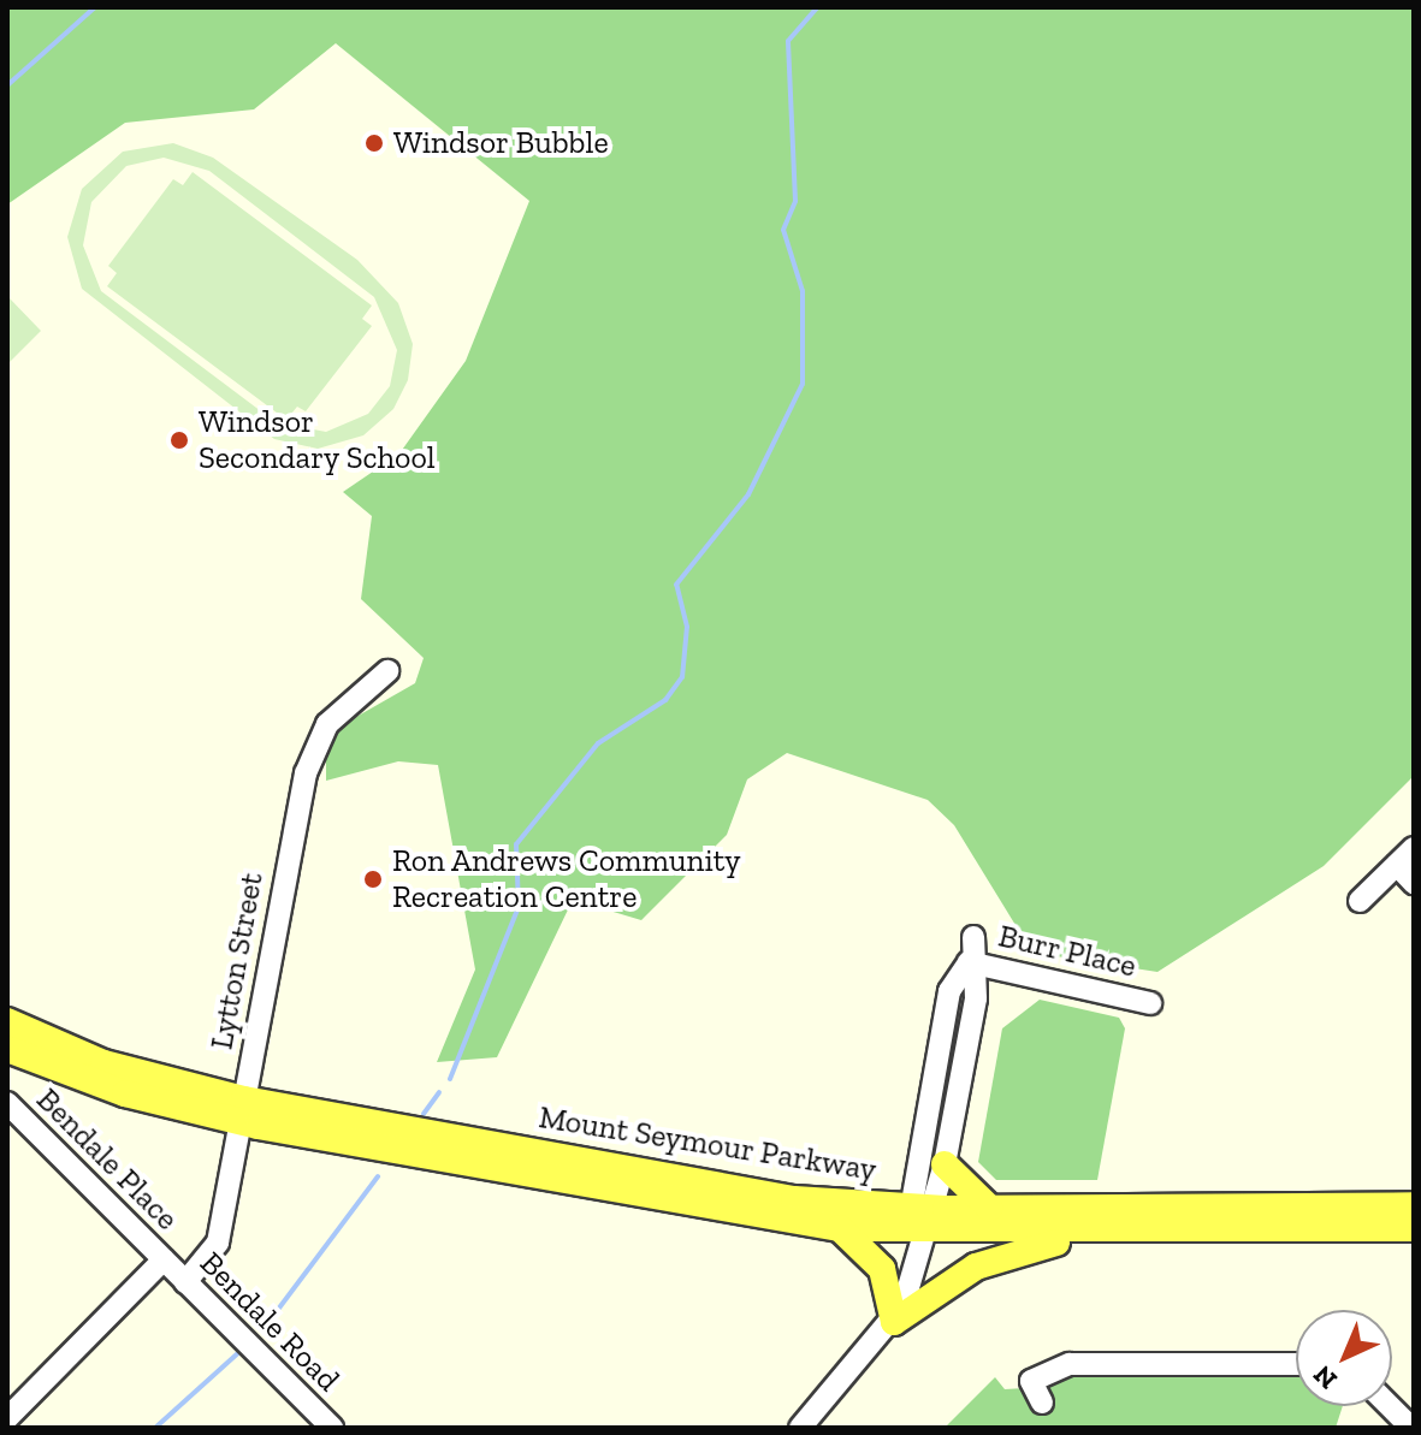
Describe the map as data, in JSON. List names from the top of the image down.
{
  "streets": {
    "main road": ["Mount Seymour Parkway"],
    "street": [
      "Burr Place",
      "Lytton Street",
      "Bendale Place",
      "Bendale Road"
    ]
  },
  "crossings": [
    ["Lytton Street", "Mount Seymour Parkway"],
    ["Lytton Street", "Bendale Road"],
    ["Bendale Place", "Bendale Road"]
  ],
  "places": ["Windsor Bubble", "Windsor Secondary School", "Ron Andrews Community Recreation Centre"],
  "north": "bottom left"
}
